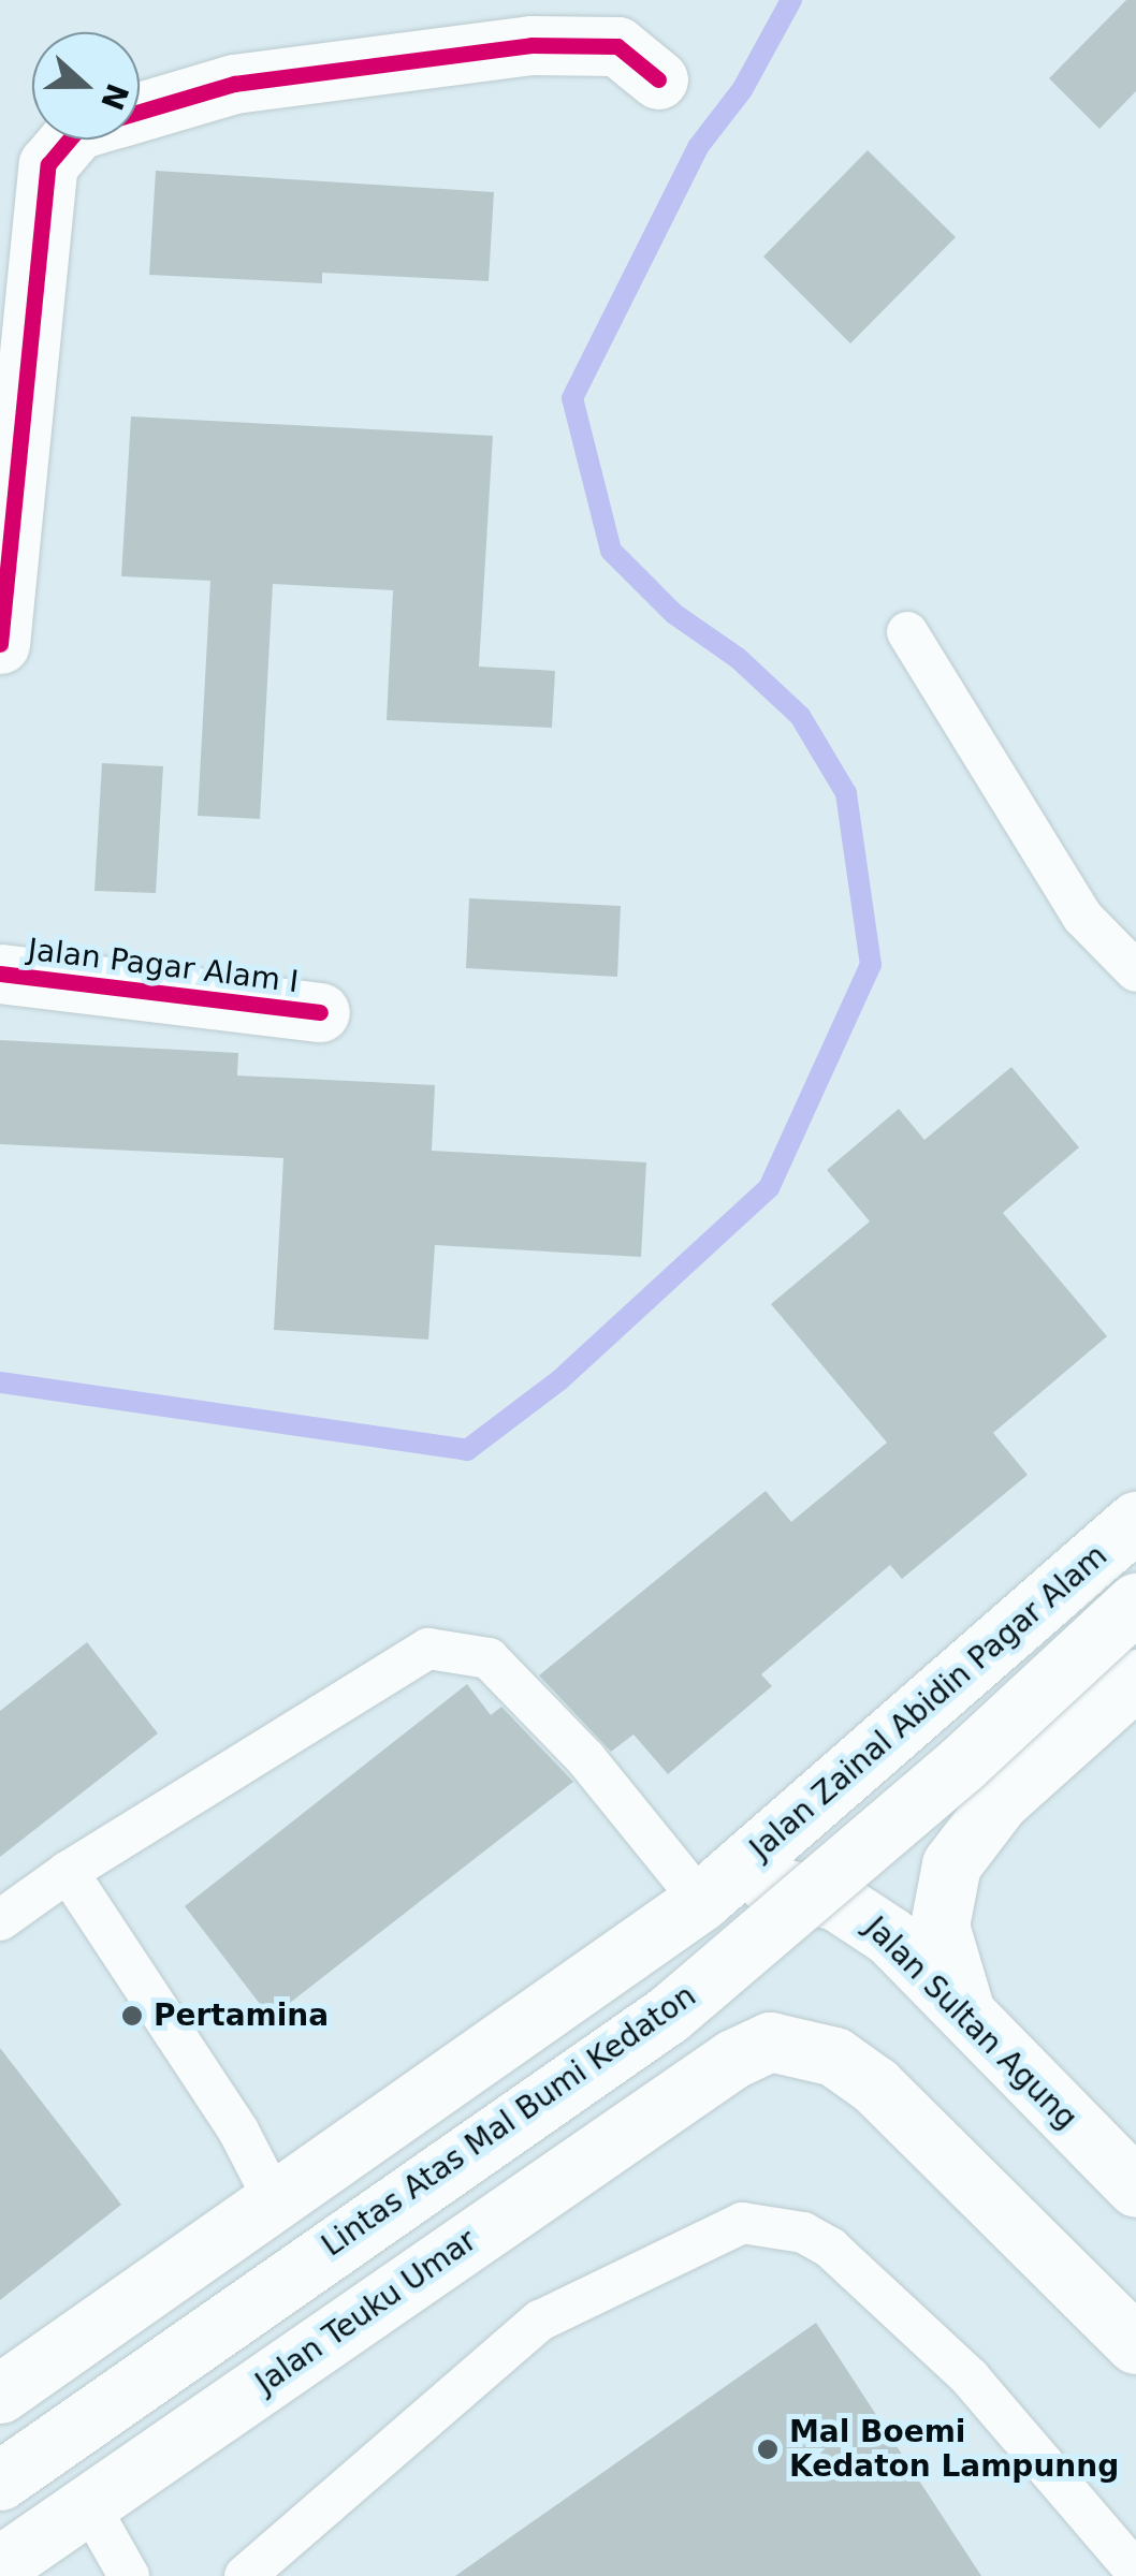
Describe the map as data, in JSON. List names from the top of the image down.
{
  "streets": {
    "main road": [
      "Jalan Pagar Alam I",
      "Jalan Zainal Abidin Pagar Alam",
      "Jalan Sultan Agung",
      "Lintas Atas Mal Bumi Kedaton",
      "Jalan Teuku Umar"
    ]
  },
  "crossings": [
    ["Jalan Zainal Abidin Pagar Alam", "Jalan Sultan Agung"]
  ],
  "places": ["Pertamina", "Mal Boemi Kedaton Lampunng"],
  "north": "right"
}
